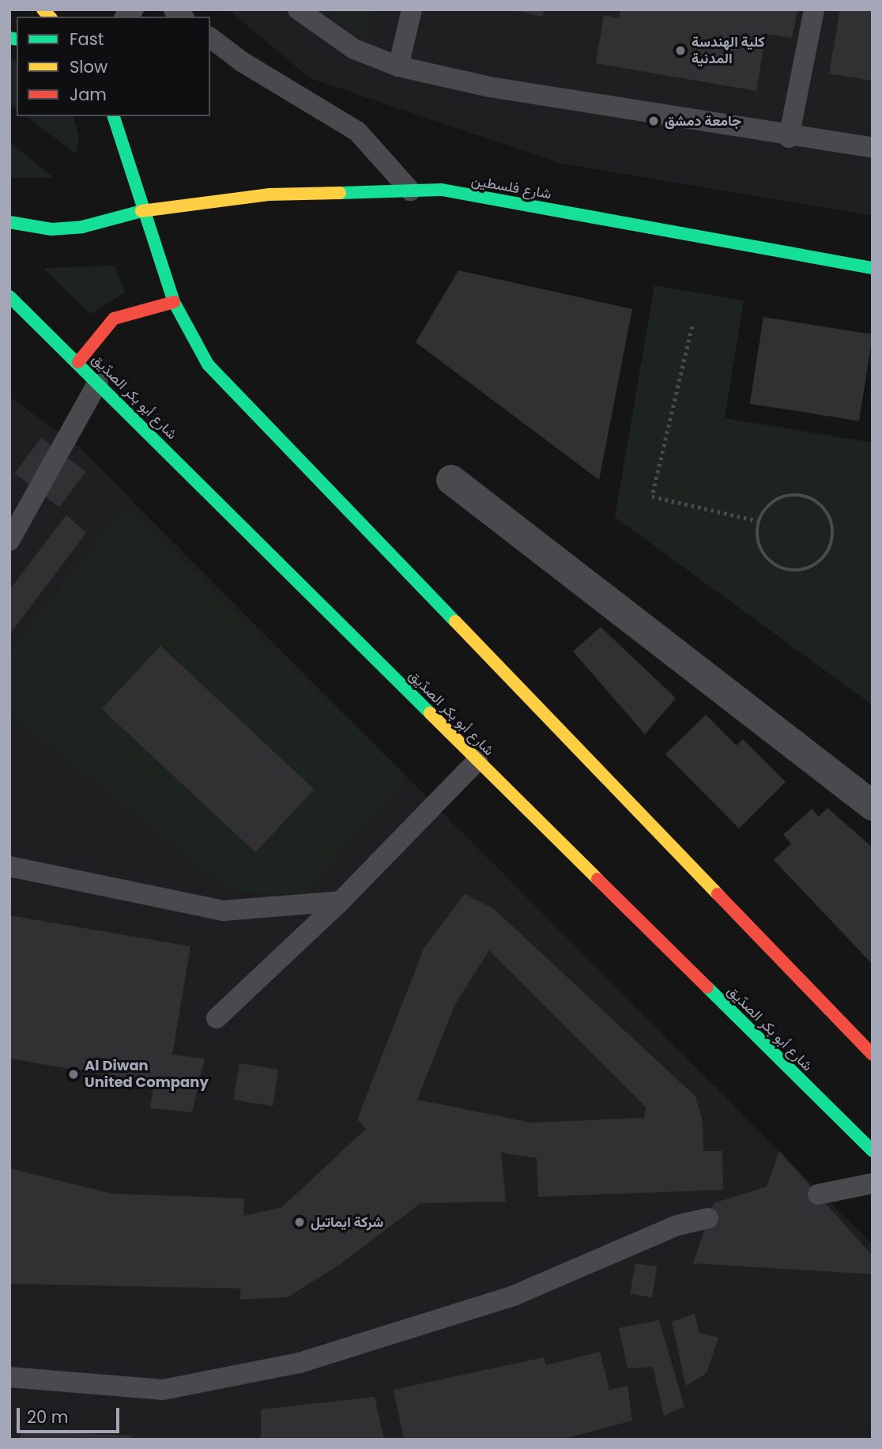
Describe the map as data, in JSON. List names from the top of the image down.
{
  "streets": {
    "main road": ["شارع فلسطين", "شارع أبو بكر الصدّيق"]
  },
  "places": [
    "كلية الهندسة المدنية",
    "جامعة دمشق",
    "Al Diwan United Company",
    "شركة ايماتيل"
  ],
  "legend": ["Fast", "Slow", "Jam"],
  "scale_bar": "20 m"
}
